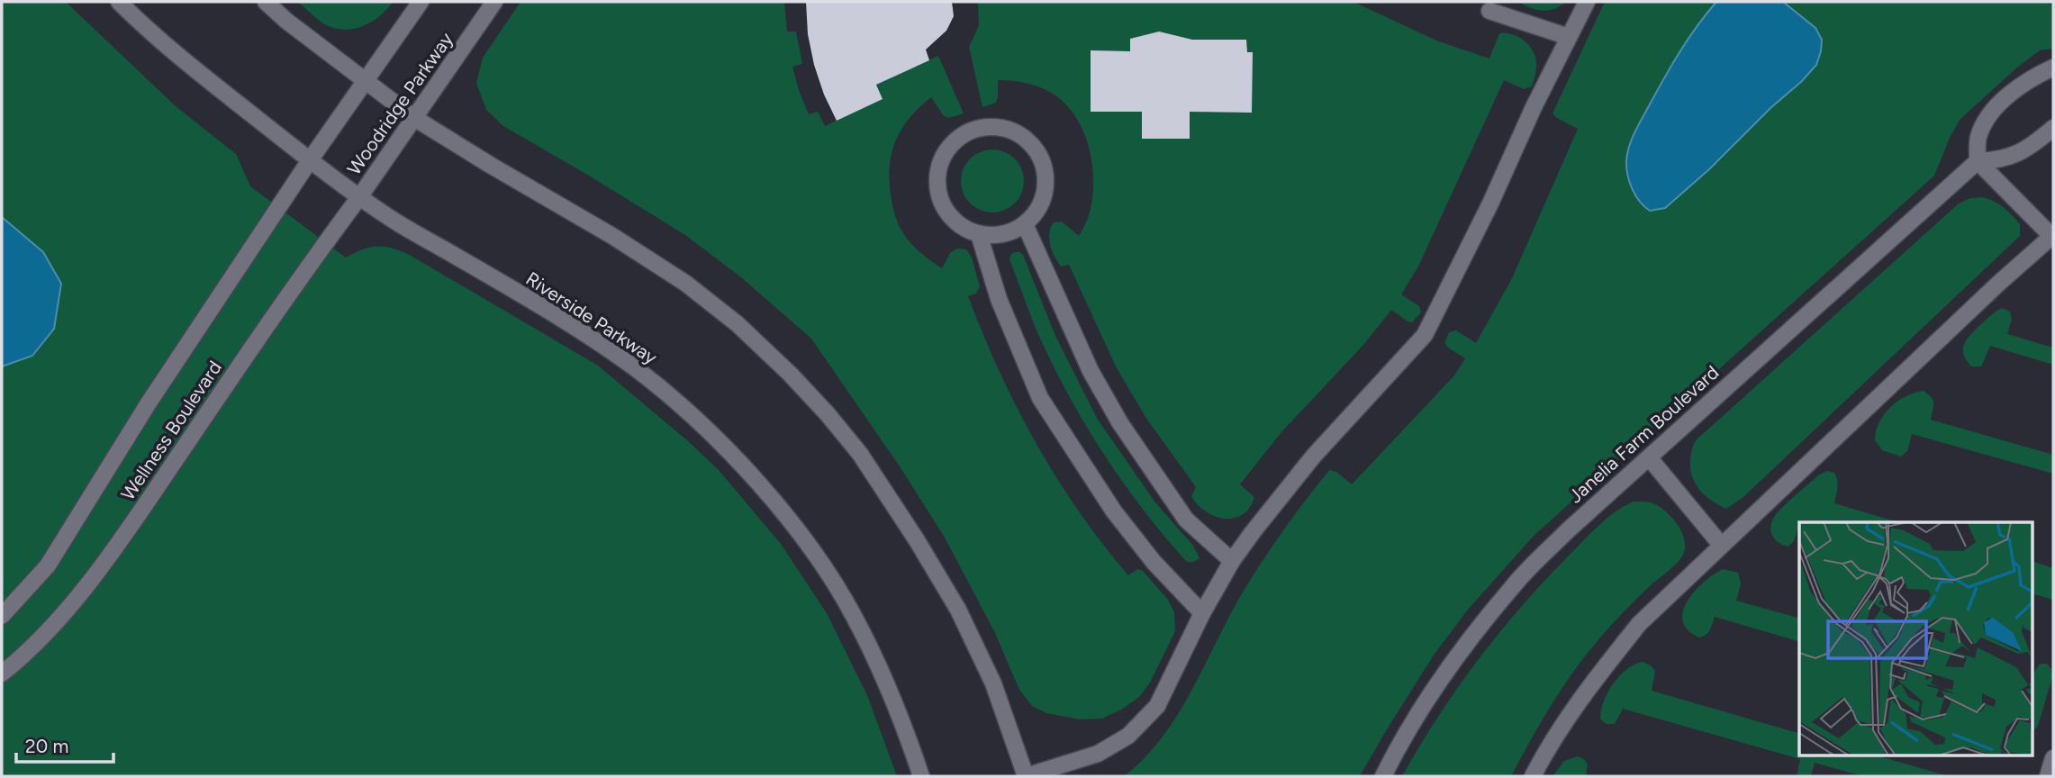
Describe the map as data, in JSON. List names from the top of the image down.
{
  "streets": {
    "street": [
      "Woodridge Parkway",
      "Riverside Parkway",
      "Wellness Boulevard",
      "Janelia Farm Boulevard"
    ]
  },
  "crossings": [
    ["Woodridge Parkway", "Riverside Parkway"],
    ["Woodridge Parkway", "Wellness Boulevard"],
    ["Riverside Parkway", "Wellness Boulevard"]
  ],
  "scale_bar": "20 m"
}
